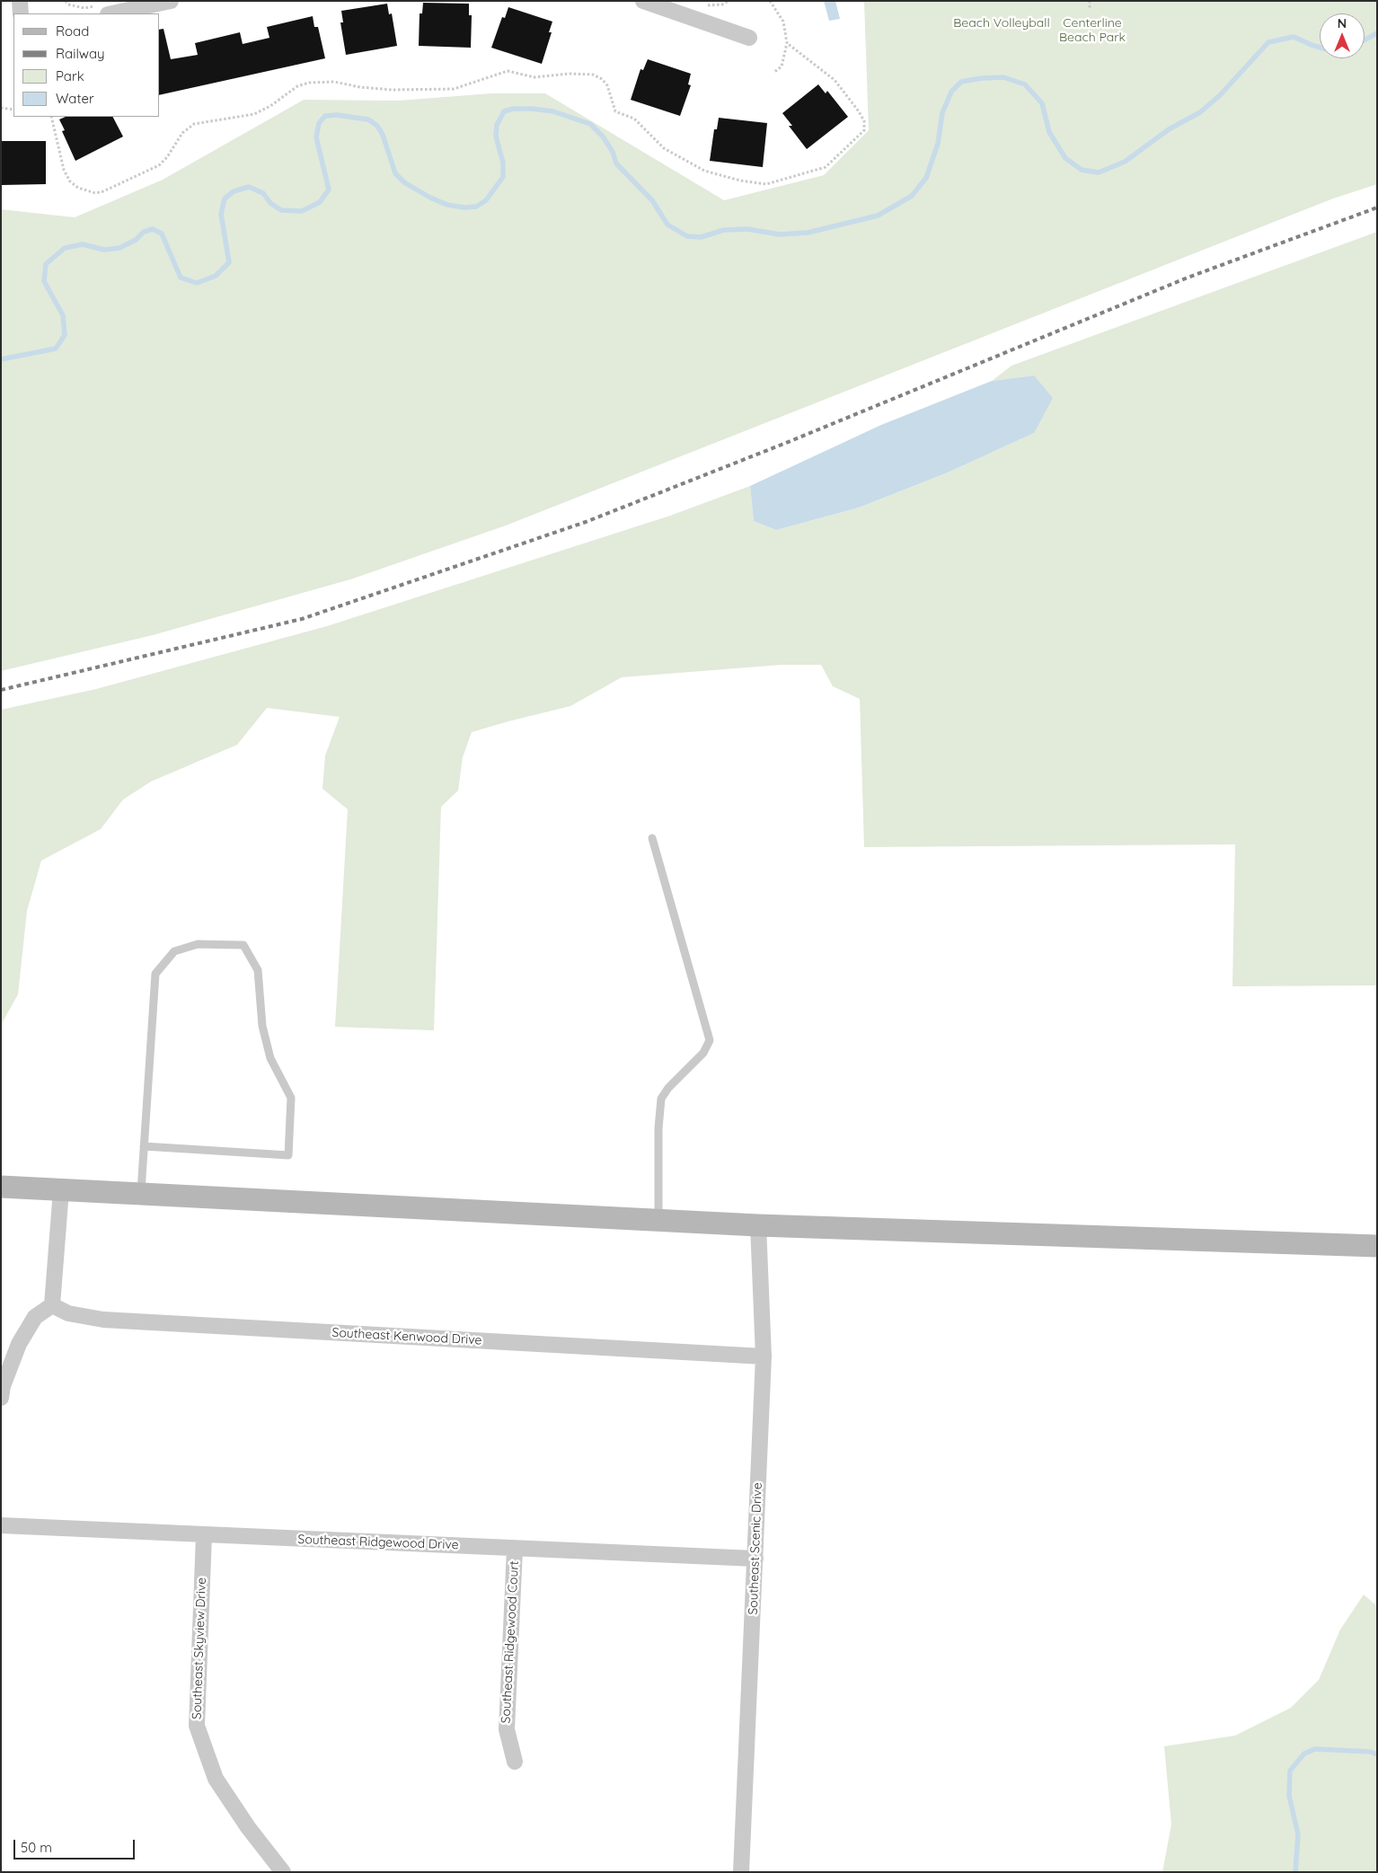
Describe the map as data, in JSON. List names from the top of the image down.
{
  "streets": {
    "street": [
      "Southeast Kenwood Drive",
      "Southeast Ridgewood Drive",
      "Southeast Scenic Drive",
      "Southeast Ridgewood Court",
      "Southeast Skyview Drive"
    ]
  },
  "crossings": [
    ["Southeast Kenwood Drive", "Southeast Scenic Drive"],
    ["Southeast Ridgewood Drive", "Southeast Scenic Drive"],
    ["Southeast Ridgewood Drive", "Southeast Ridgewood Court"],
    ["Southeast Ridgewood Drive", "Southeast Skyview Drive"]
  ],
  "parks": ["Beach Volleyball", "Centerline Beach Park"],
  "legend": [
    "Road",
    "Railway",
    "Park",
    "Water"
  ],
  "scale_bar": "50 m",
  "north": "top"
}
